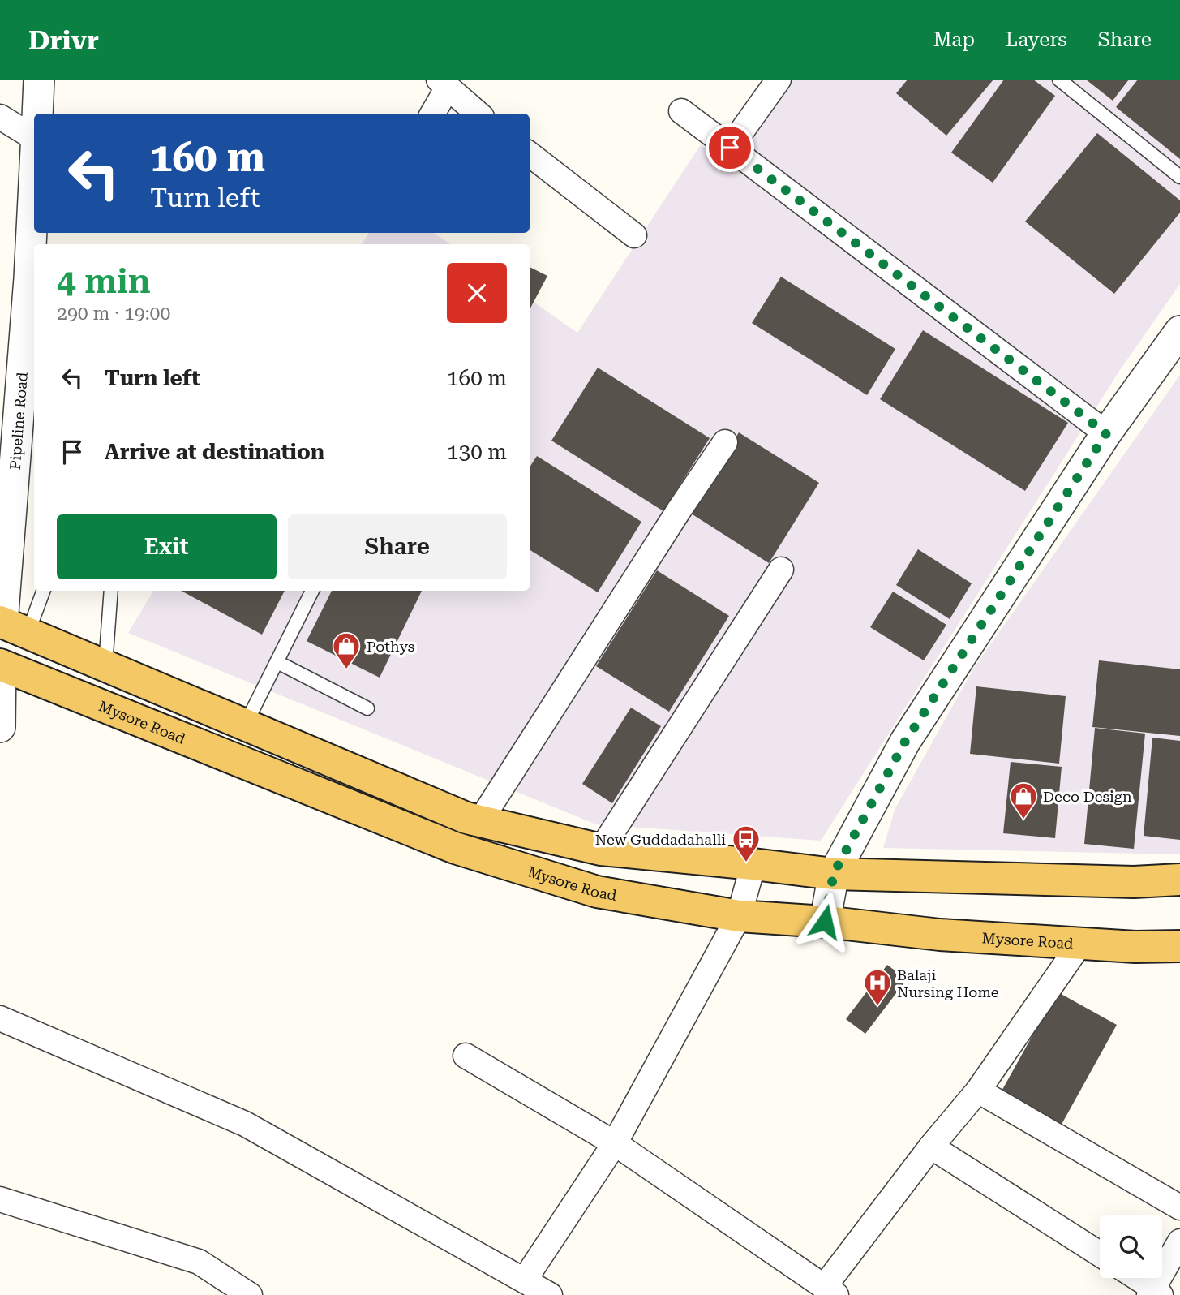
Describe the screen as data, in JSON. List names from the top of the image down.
{
  "streets": {
    "highway": ["Mysore Road"],
    "street": ["Pipeline Road"]
  },
  "places": {
    "shop": ["Pothys", "Deco Design"],
    "bus stop": ["New Guddadahalli"],
    "hospital": ["Balaji Nursing Home"]
  },
  "page": {
    "header": "Drivr",
    "nav": ["Map", "Layers", "Share"],
    "turn": ["160 m", "Turn left"],
    "heading": ["4 min", "290 m · 19:00"],
    "list": [
      {
        "name": "Turn left",
        "value": "160 m"
      },
      {
        "name": "Arrive at destination",
        "value": "130 m"
      }
    ],
    "buttons": ["Exit", "Share"]
  }
}
